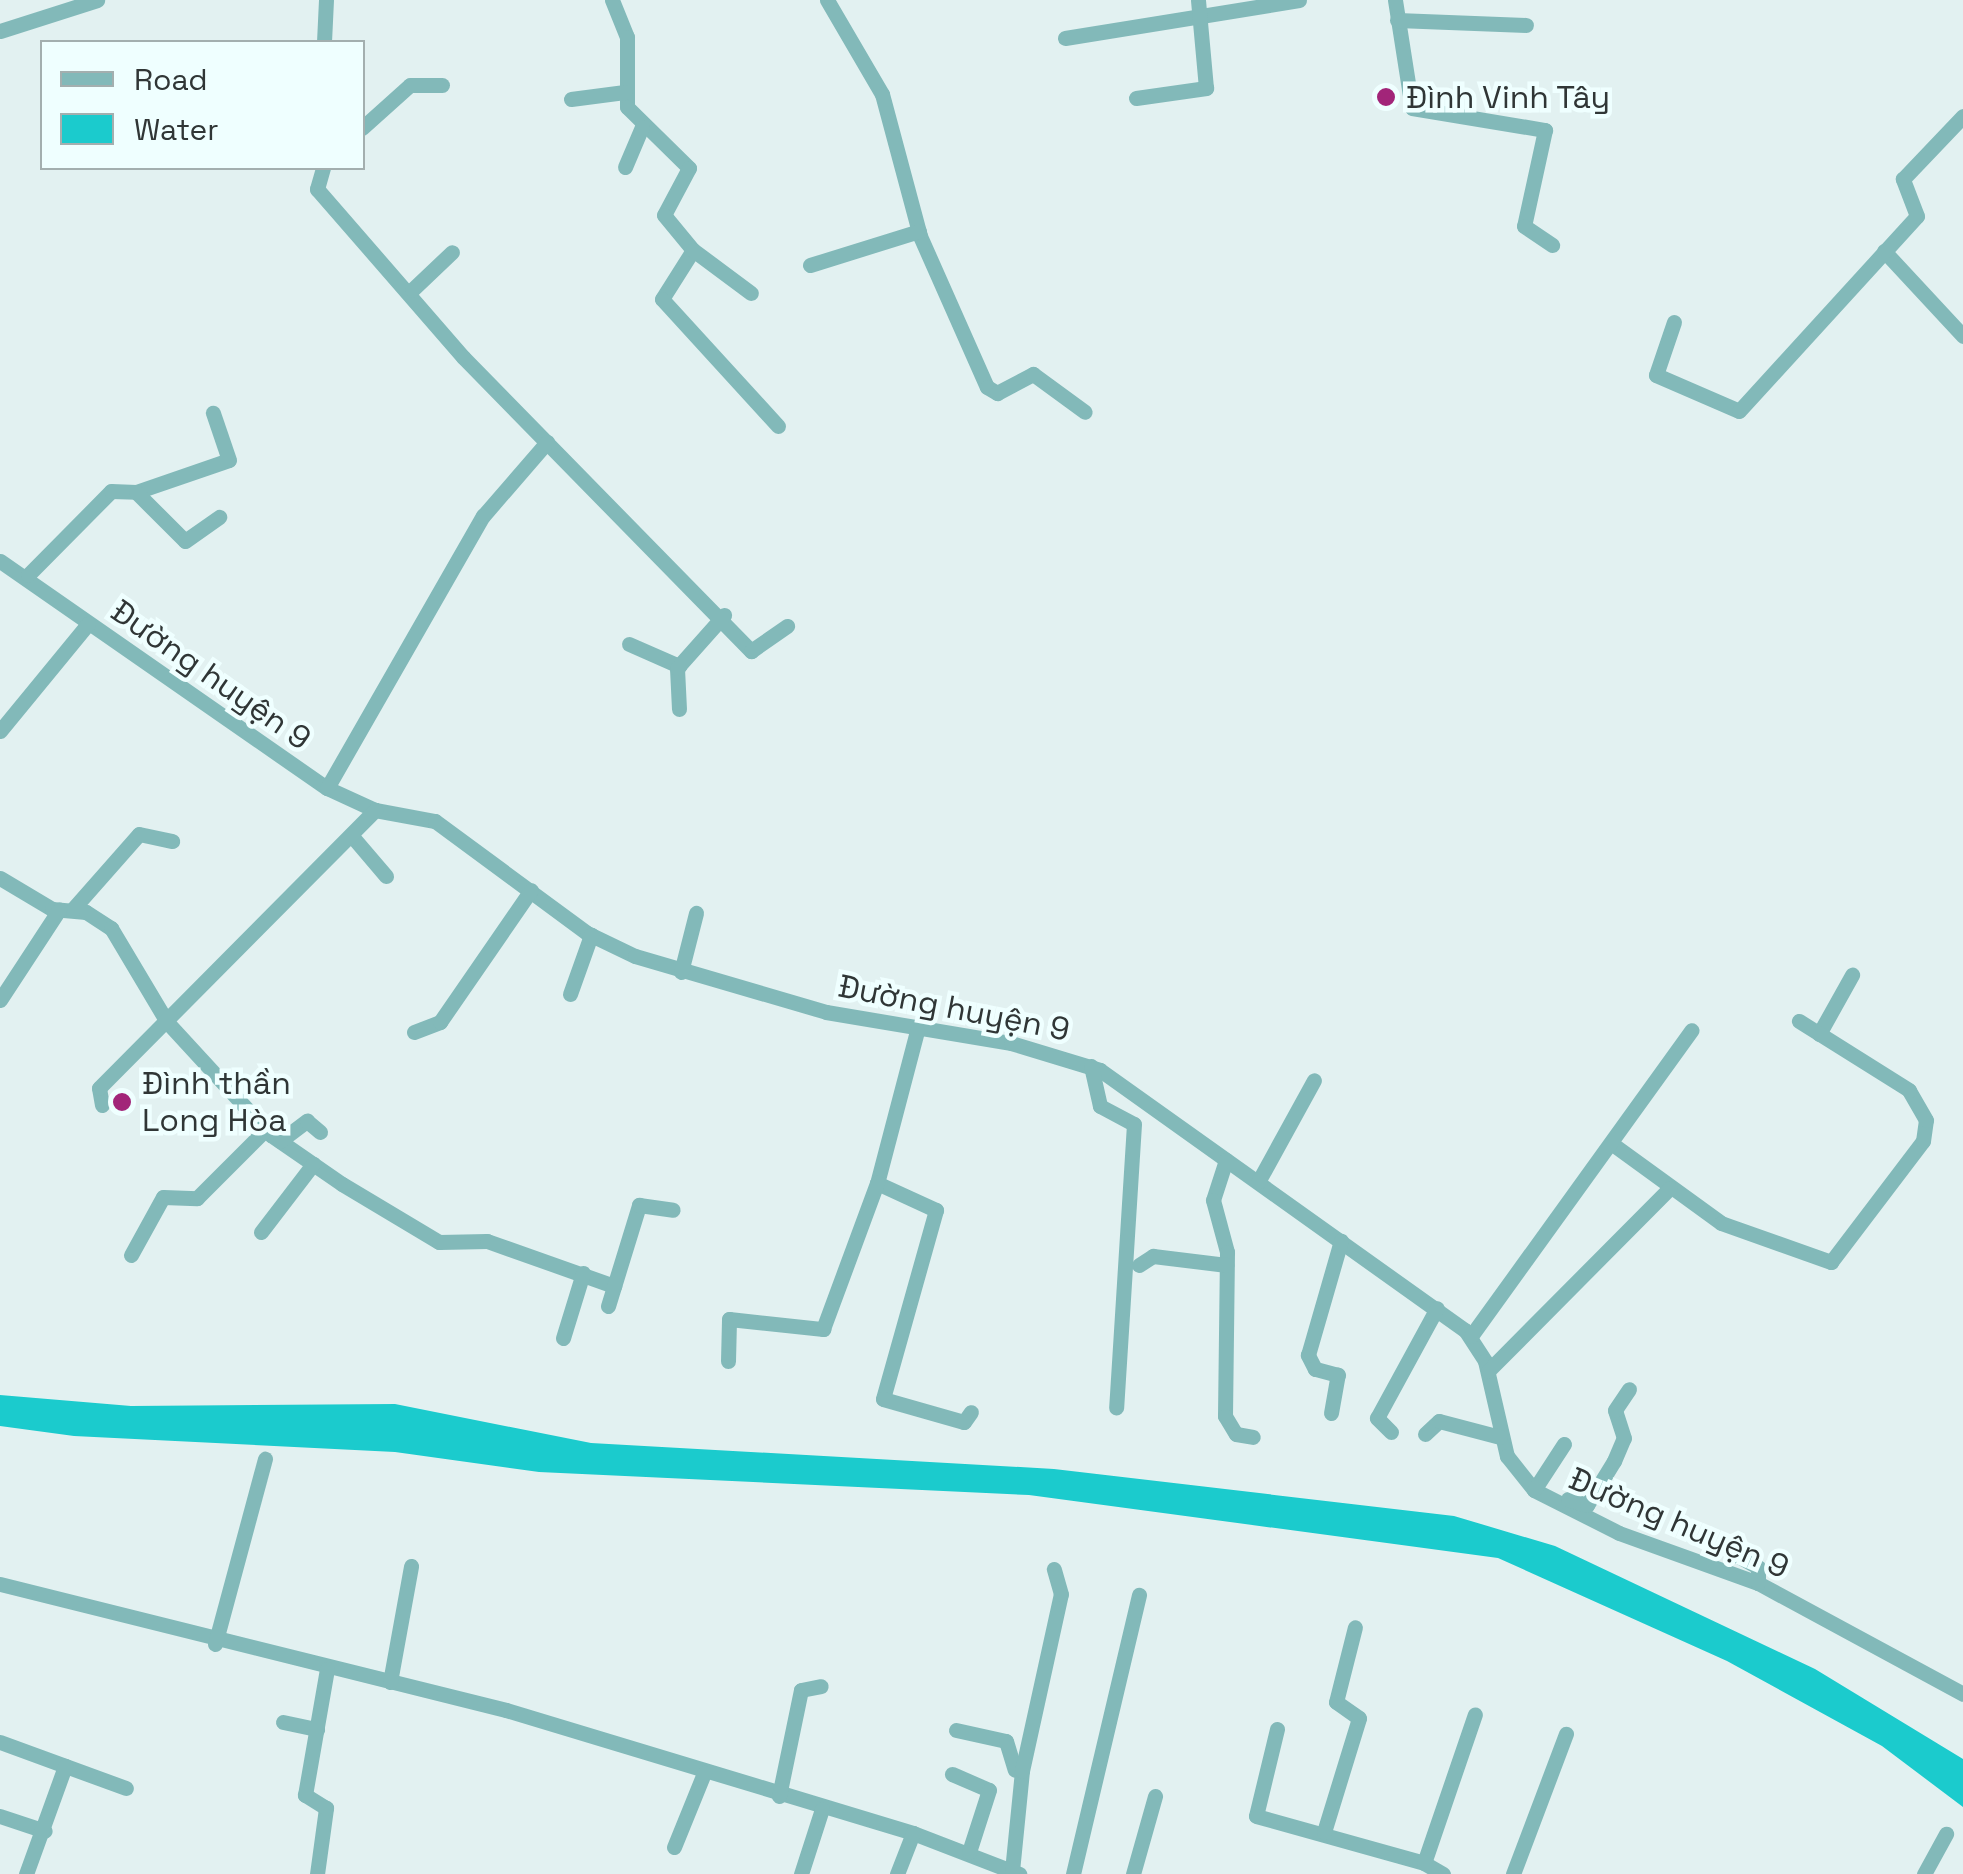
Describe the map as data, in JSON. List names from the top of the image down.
{
  "streets": {
    "street": ["Đường huyện 9"]
  },
  "places": ["Đình Vinh Tây", "Đình thần Long Hòa"],
  "legend": ["Road", "Water"]
}
